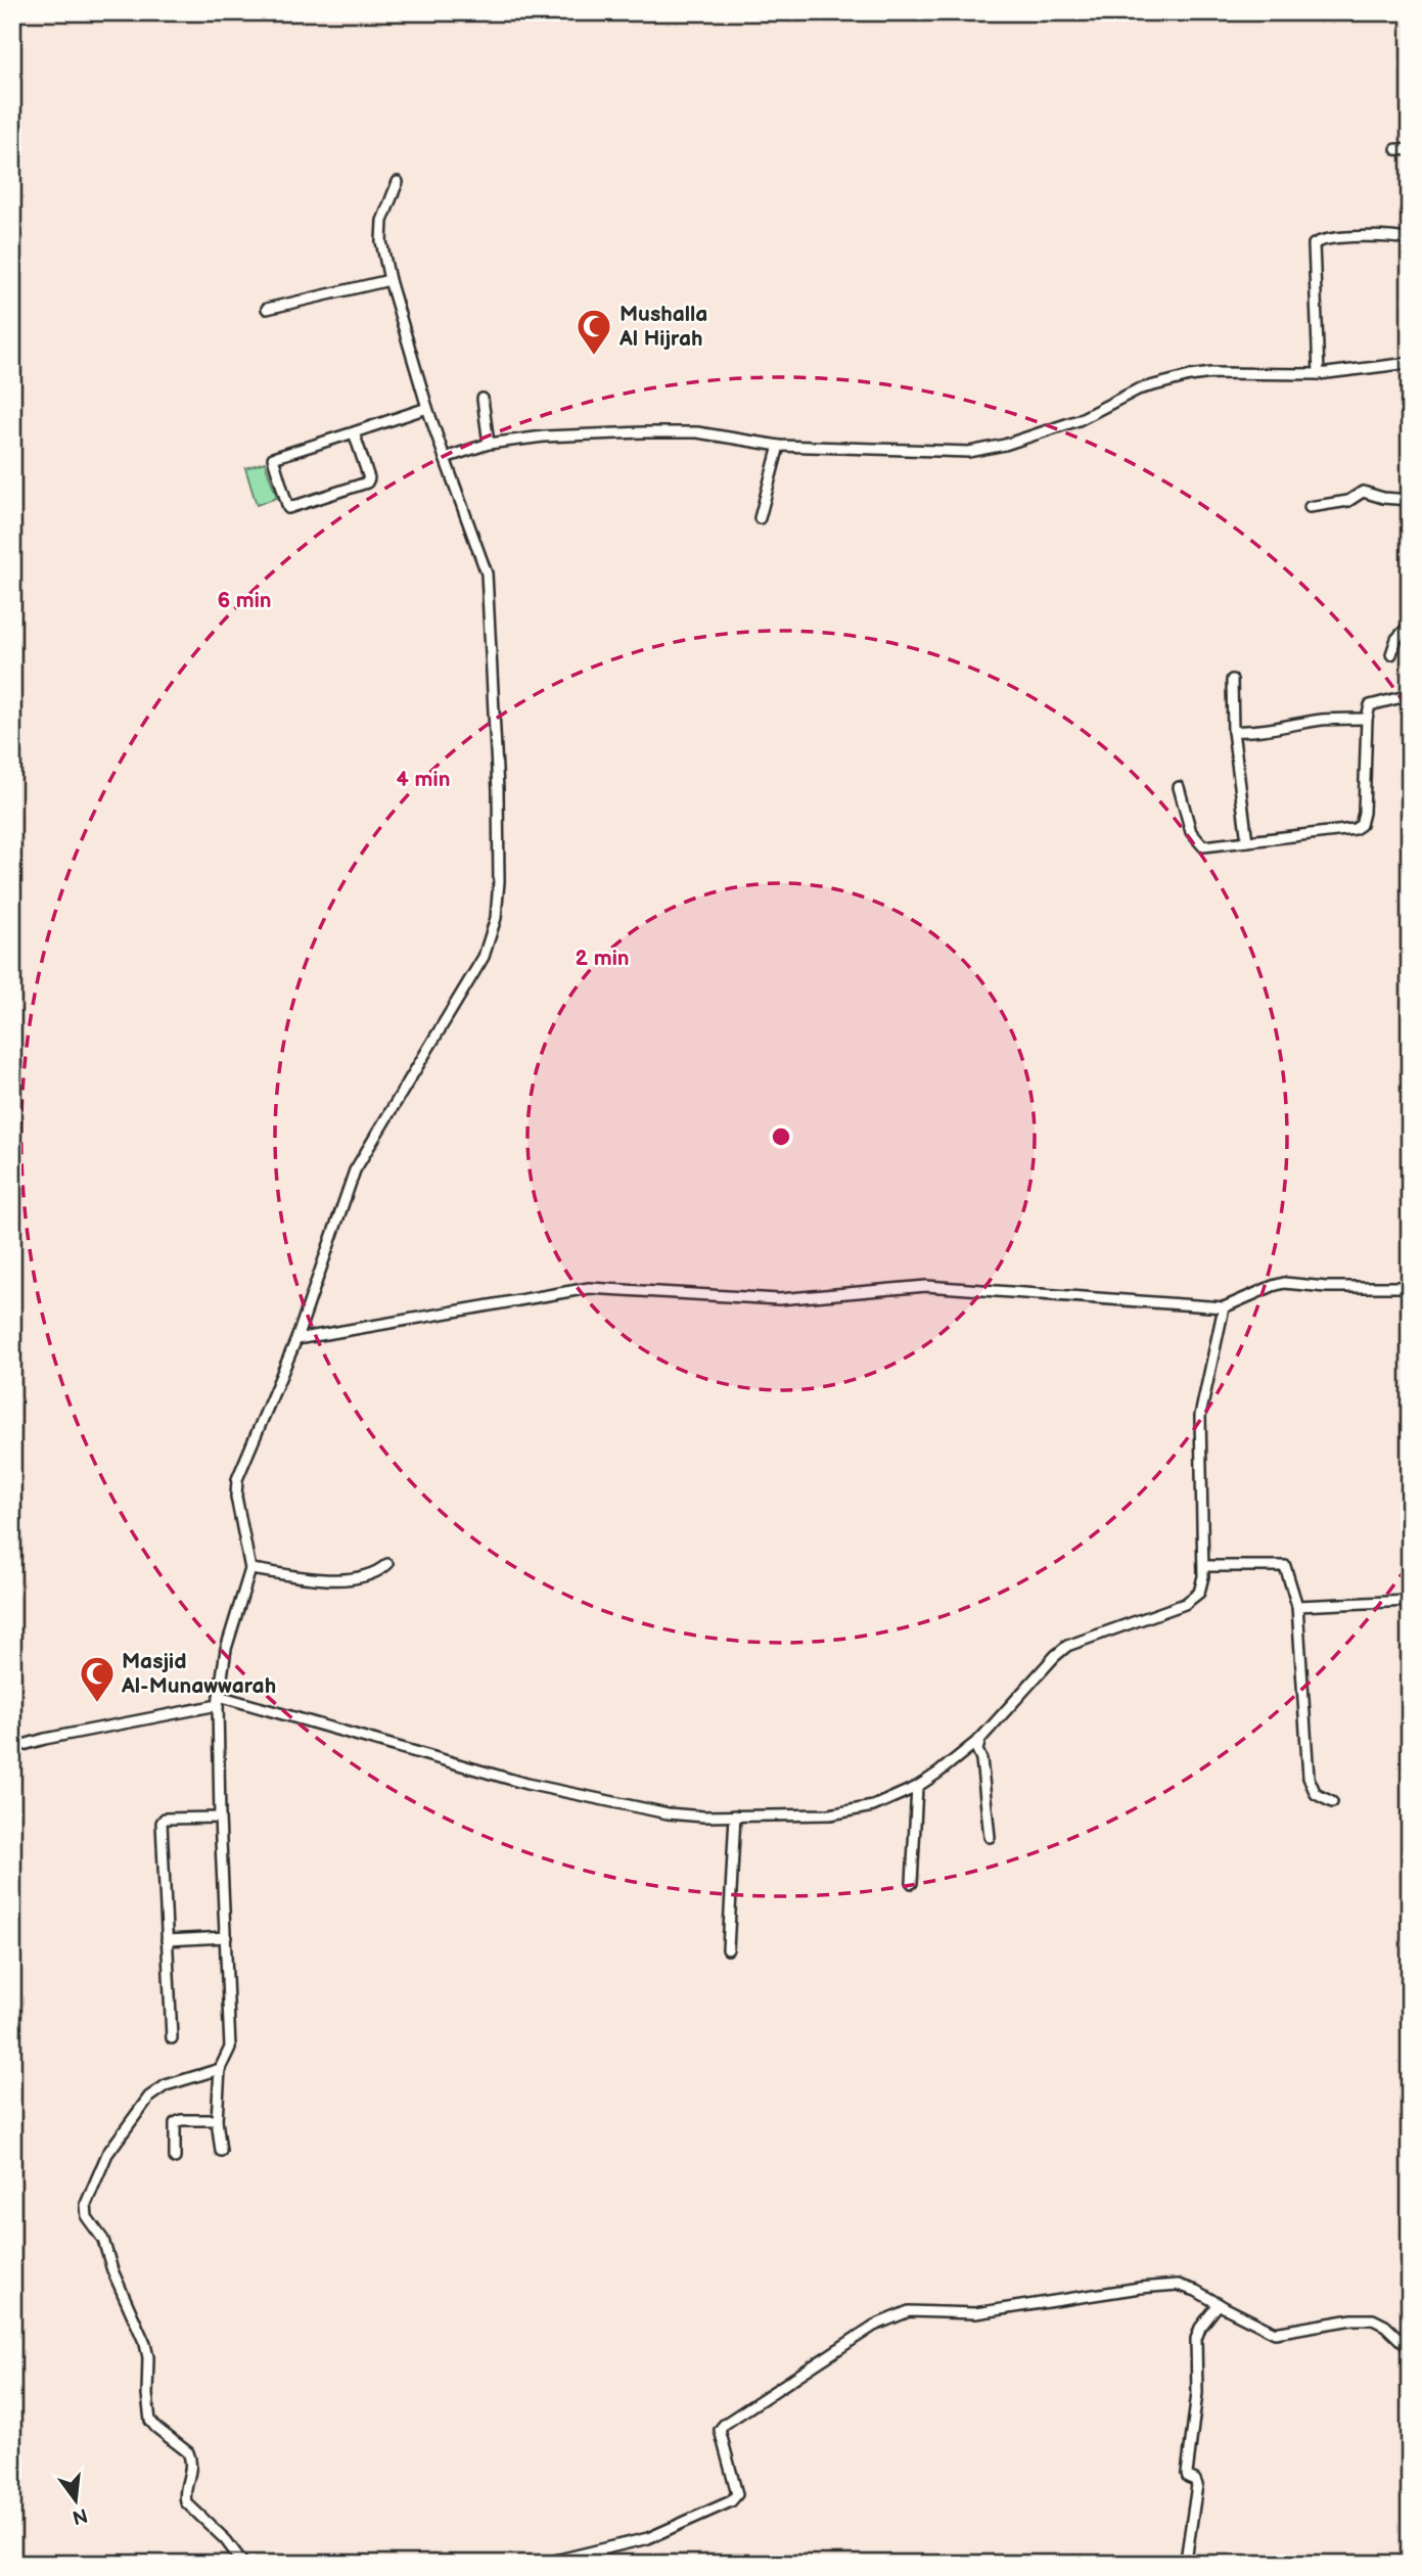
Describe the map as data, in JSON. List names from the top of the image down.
{
  "places": {
    "mosque": ["Mushalla Al Hijrah", "Masjid Al-Munawwarah"]
  },
  "north": "bottom",
  "rings": ["6 min", "4 min", "2 min"]
}
